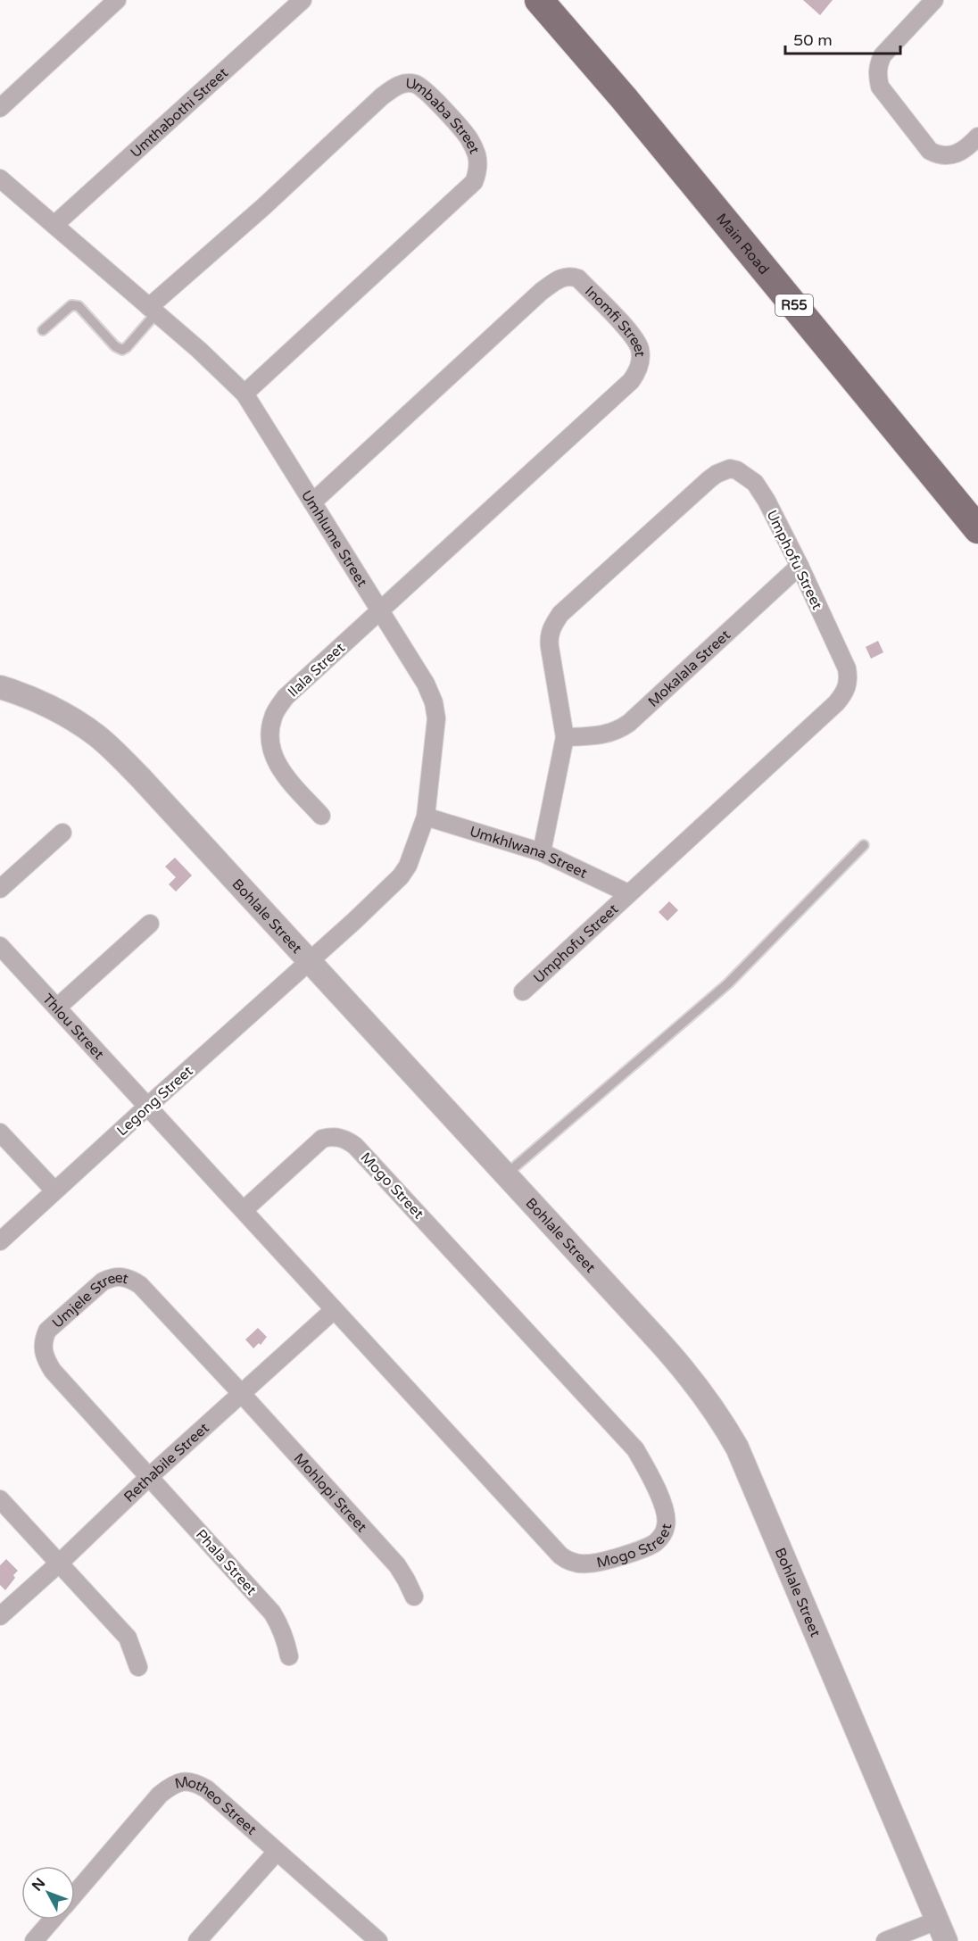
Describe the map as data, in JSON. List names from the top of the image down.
{
  "streets": {
    "main road": ["Main Road", "R55"],
    "street": [
      "Umthabothi Street",
      "Umbaba Street",
      "Inomfi Street",
      "Umhlume Street",
      "Umphofu Street",
      "Mokalala Street",
      "Ilala Street",
      "Umkhlwana Street",
      "Bohlale Street",
      "Thlou Street",
      "Legong Street",
      "Mogo Street",
      "Umjele Street",
      "Rethabile Street",
      "Mohlopi Street",
      "Phala Street",
      "Motheo Street"
    ]
  },
  "crossings": [
    ["Umthabothi Street", "Umhlume Street"],
    ["Umbaba Street", "Umhlume Street"],
    ["Inomfi Street", "Umhlume Street"],
    ["Inomfi Street", "Ilala Street"],
    ["Umhlume Street", "Ilala Street"],
    ["Umhlume Street", "Umkhlwana Street"],
    ["Umhlume Street", "Bohlale Street"],
    ["Umhlume Street", "Legong Street"],
    ["Umphofu Street", "Mokalala Street"],
    ["Umphofu Street", "Umkhlwana Street"],
    ["Bohlale Street", "Legong Street"],
    ["Thlou Street", "Legong Street"],
    ["Thlou Street", "Mogo Street"],
    ["Legong Street", "Mogo Street"],
    ["Mogo Street", "Rethabile Street"],
    ["Umjele Street", "Rethabile Street"],
    ["Umjele Street", "Mohlopi Street"],
    ["Umjele Street", "Phala Street"],
    ["Rethabile Street", "Mohlopi Street"],
    ["Rethabile Street", "Phala Street"]
  ],
  "scale_bar": "50 m",
  "north": "top left"
}
